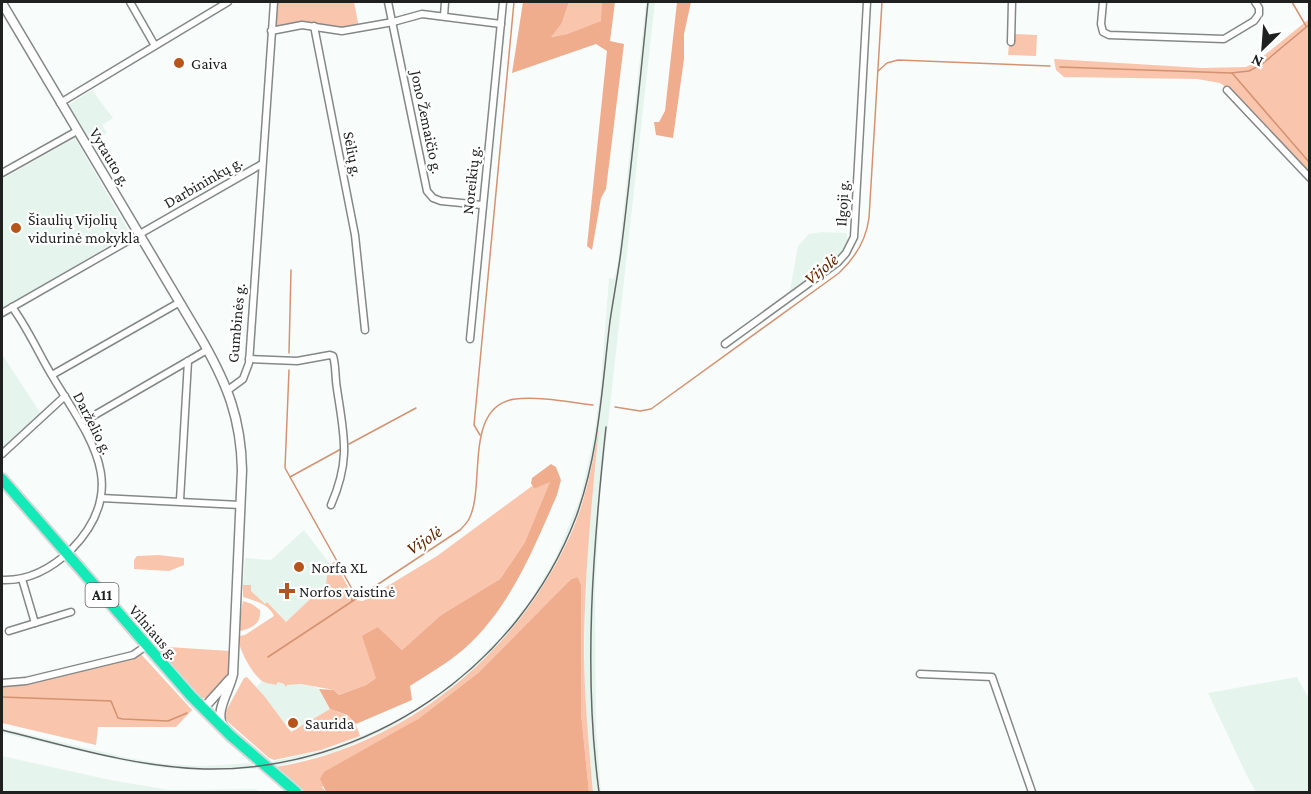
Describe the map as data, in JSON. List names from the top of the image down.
{
  "streets": {
    "highway": ["A11", "Vilniaus g."],
    "main road": ["Vytauto g."],
    "street": [
      "Jono Žemaičio g.",
      "Sėlių g.",
      "Noreikių g.",
      "Darbininkų g.",
      "Ilgoji g.",
      "Gumbinės g.",
      "Darželio g."
    ]
  },
  "crossings": [
    ["Jono Žemaičio g.", "Noreikių g."],
    ["Vytauto g.", "Darbininkų g."],
    ["Vytauto g.", "Gumbinės g."],
    ["Darbininkų g.", "Gumbinės g."],
    ["Darbininkų g.", "Darželio g."],
    ["Darželio g.", "Vilniaus g."]
  ],
  "water": ["Vijolė"],
  "places": {
    "other": [
      "Gaiva",
      "Šiaulių Vijolių vidurinė mokykla",
      "Norfa XL",
      "Saurida"
    ],
    "health": ["Norfos vaistinė"]
  },
  "north": "bottom left"
}
